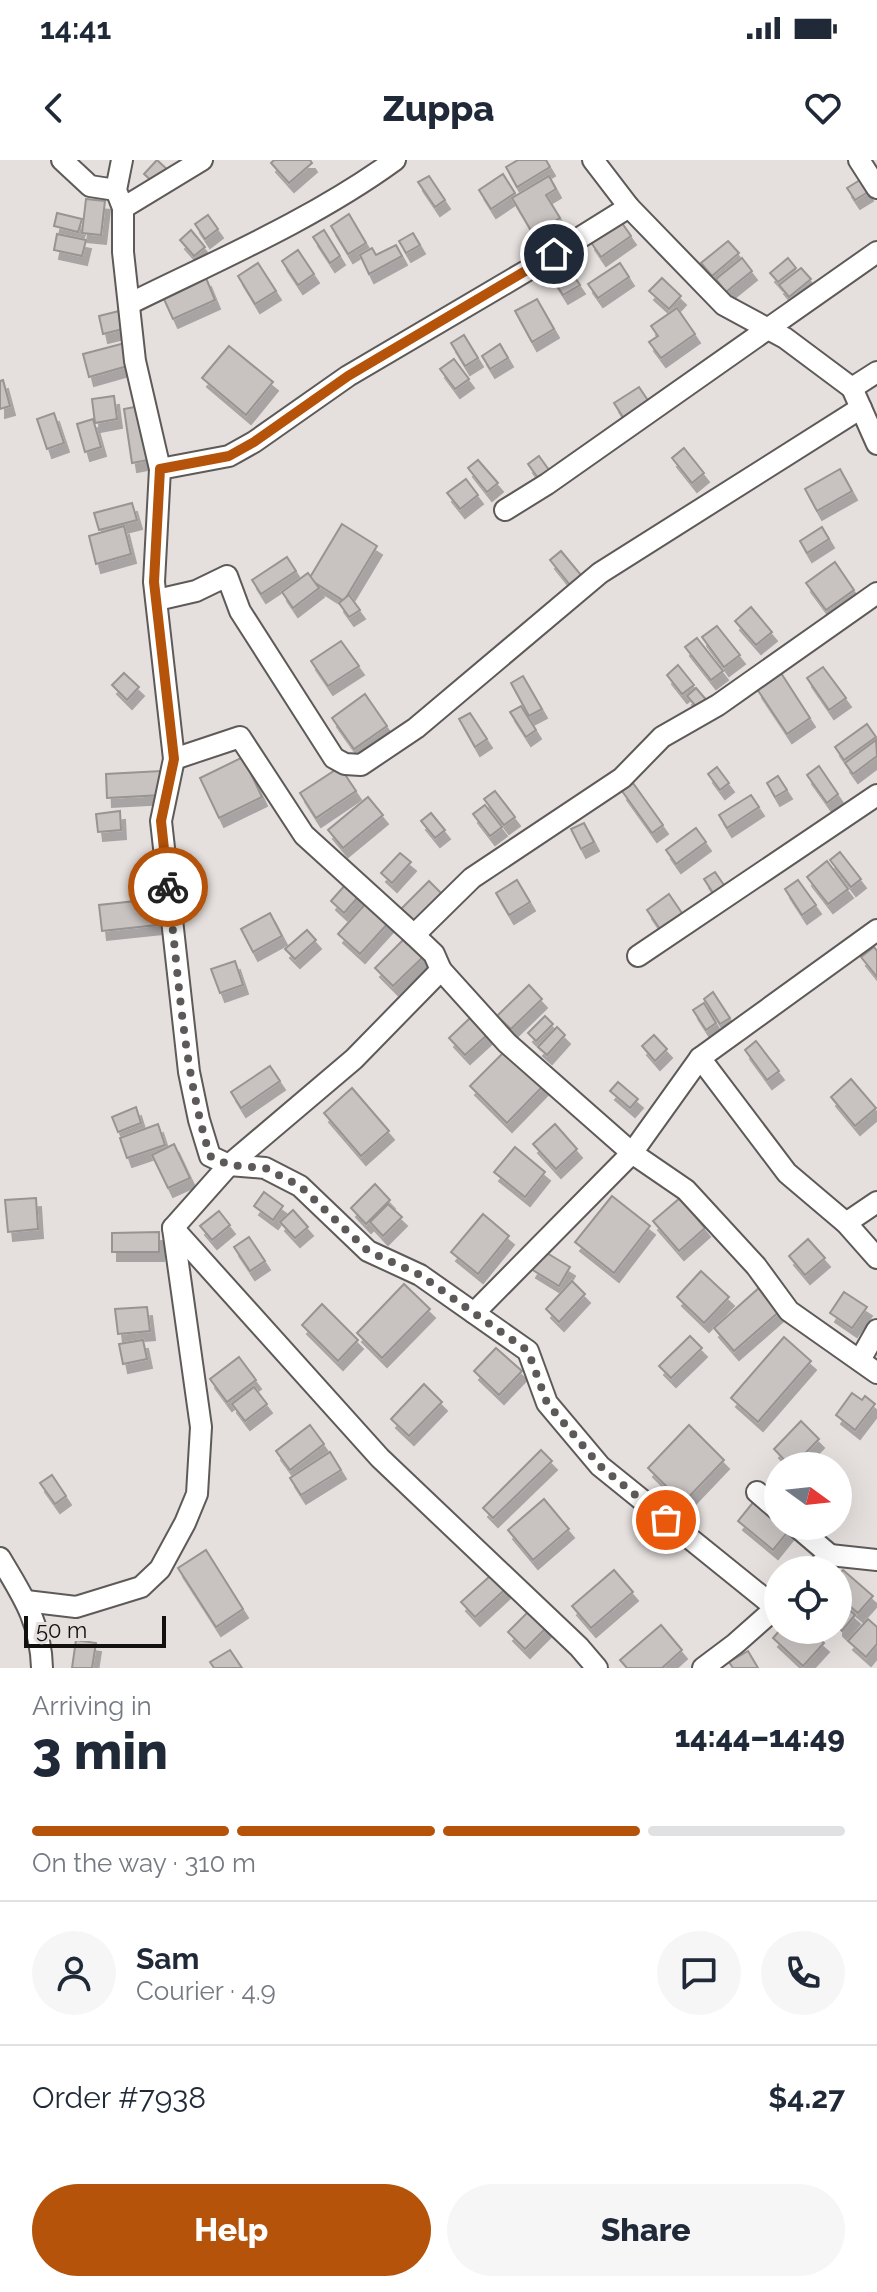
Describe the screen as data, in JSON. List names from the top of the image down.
{
  "scale_bar": "50 m",
  "north": "right",
  "page": {
    "status": "14:41",
    "header": "Zuppa",
    "scale": "50 m",
    "heading": ["3 min", "Arriving in", "14:44–14:49"],
    "panel": [
      "Sam",
      "Courier · 4.9",
      "Order #7938",
      "$4.27"
    ],
    "bar": "On the way · 310 m",
    "buttons": ["Help", "Share"]
  }
}
